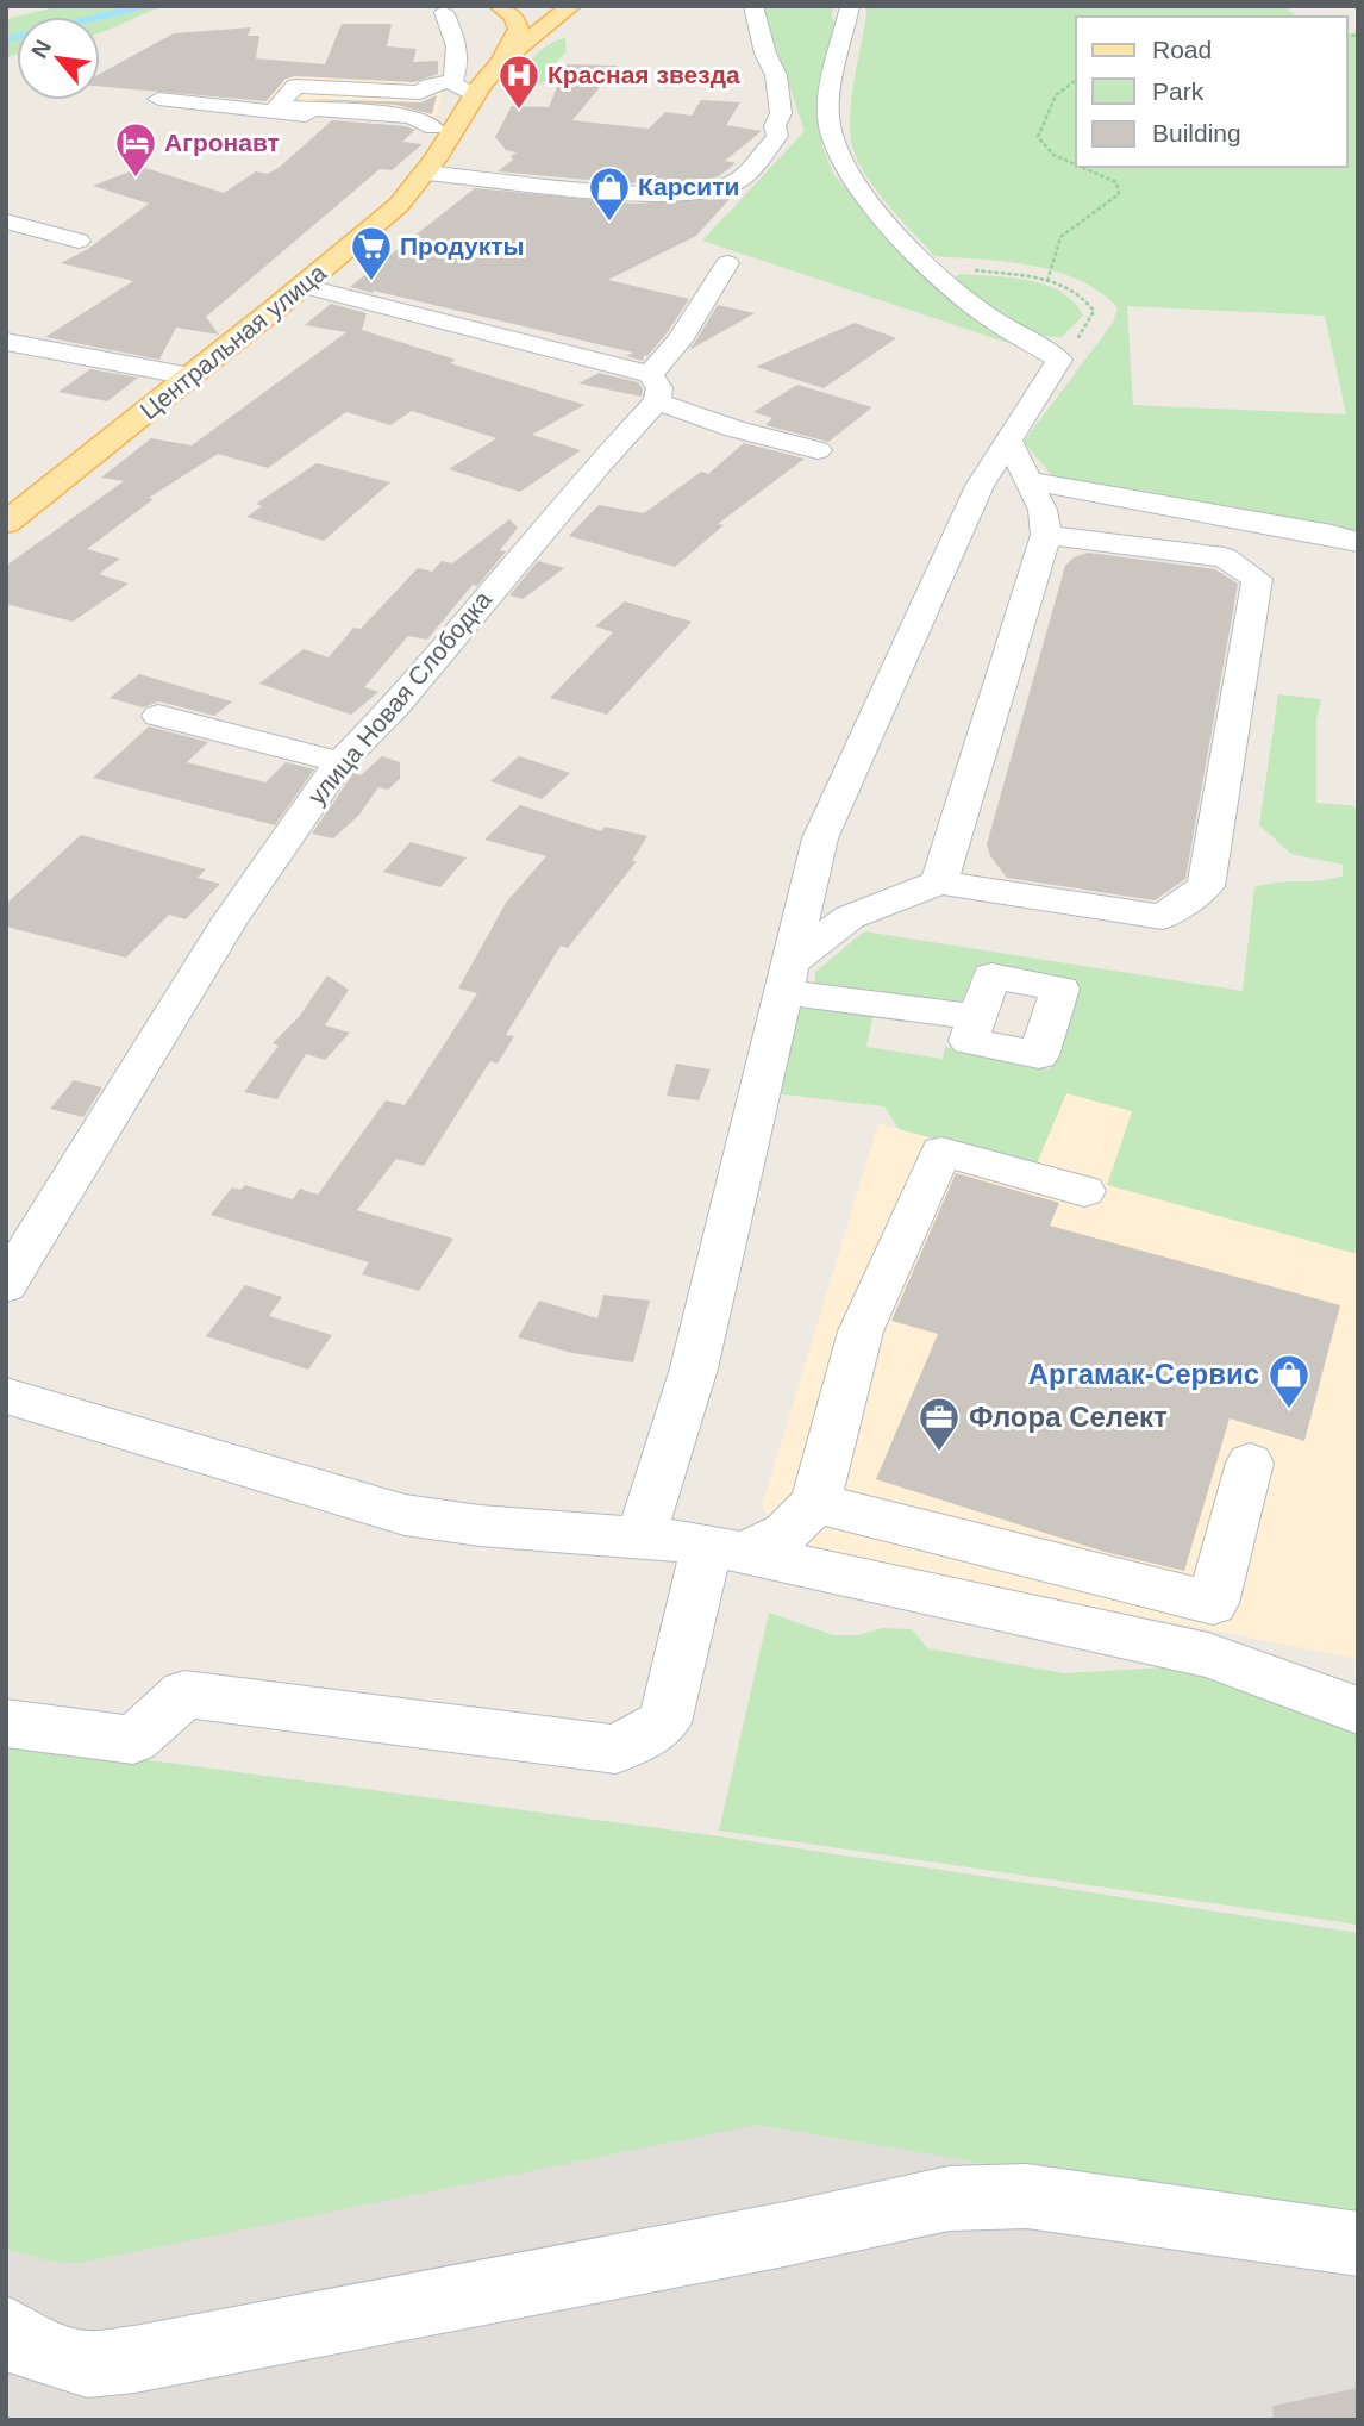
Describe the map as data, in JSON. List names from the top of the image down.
{
  "streets": {
    "main road": ["Центральная улица"],
    "street": ["улица Новая Слободка"]
  },
  "places": {
    "hospital": ["Красная звезда"],
    "hotel": ["Агронавт"],
    "shop": ["Карсити", "Аргамак-Сервис"],
    "supermarket": ["Продукты"],
    "office": ["Флора Селект"]
  },
  "legend": ["Road", "Park", "Building"],
  "north": "top left"
}
